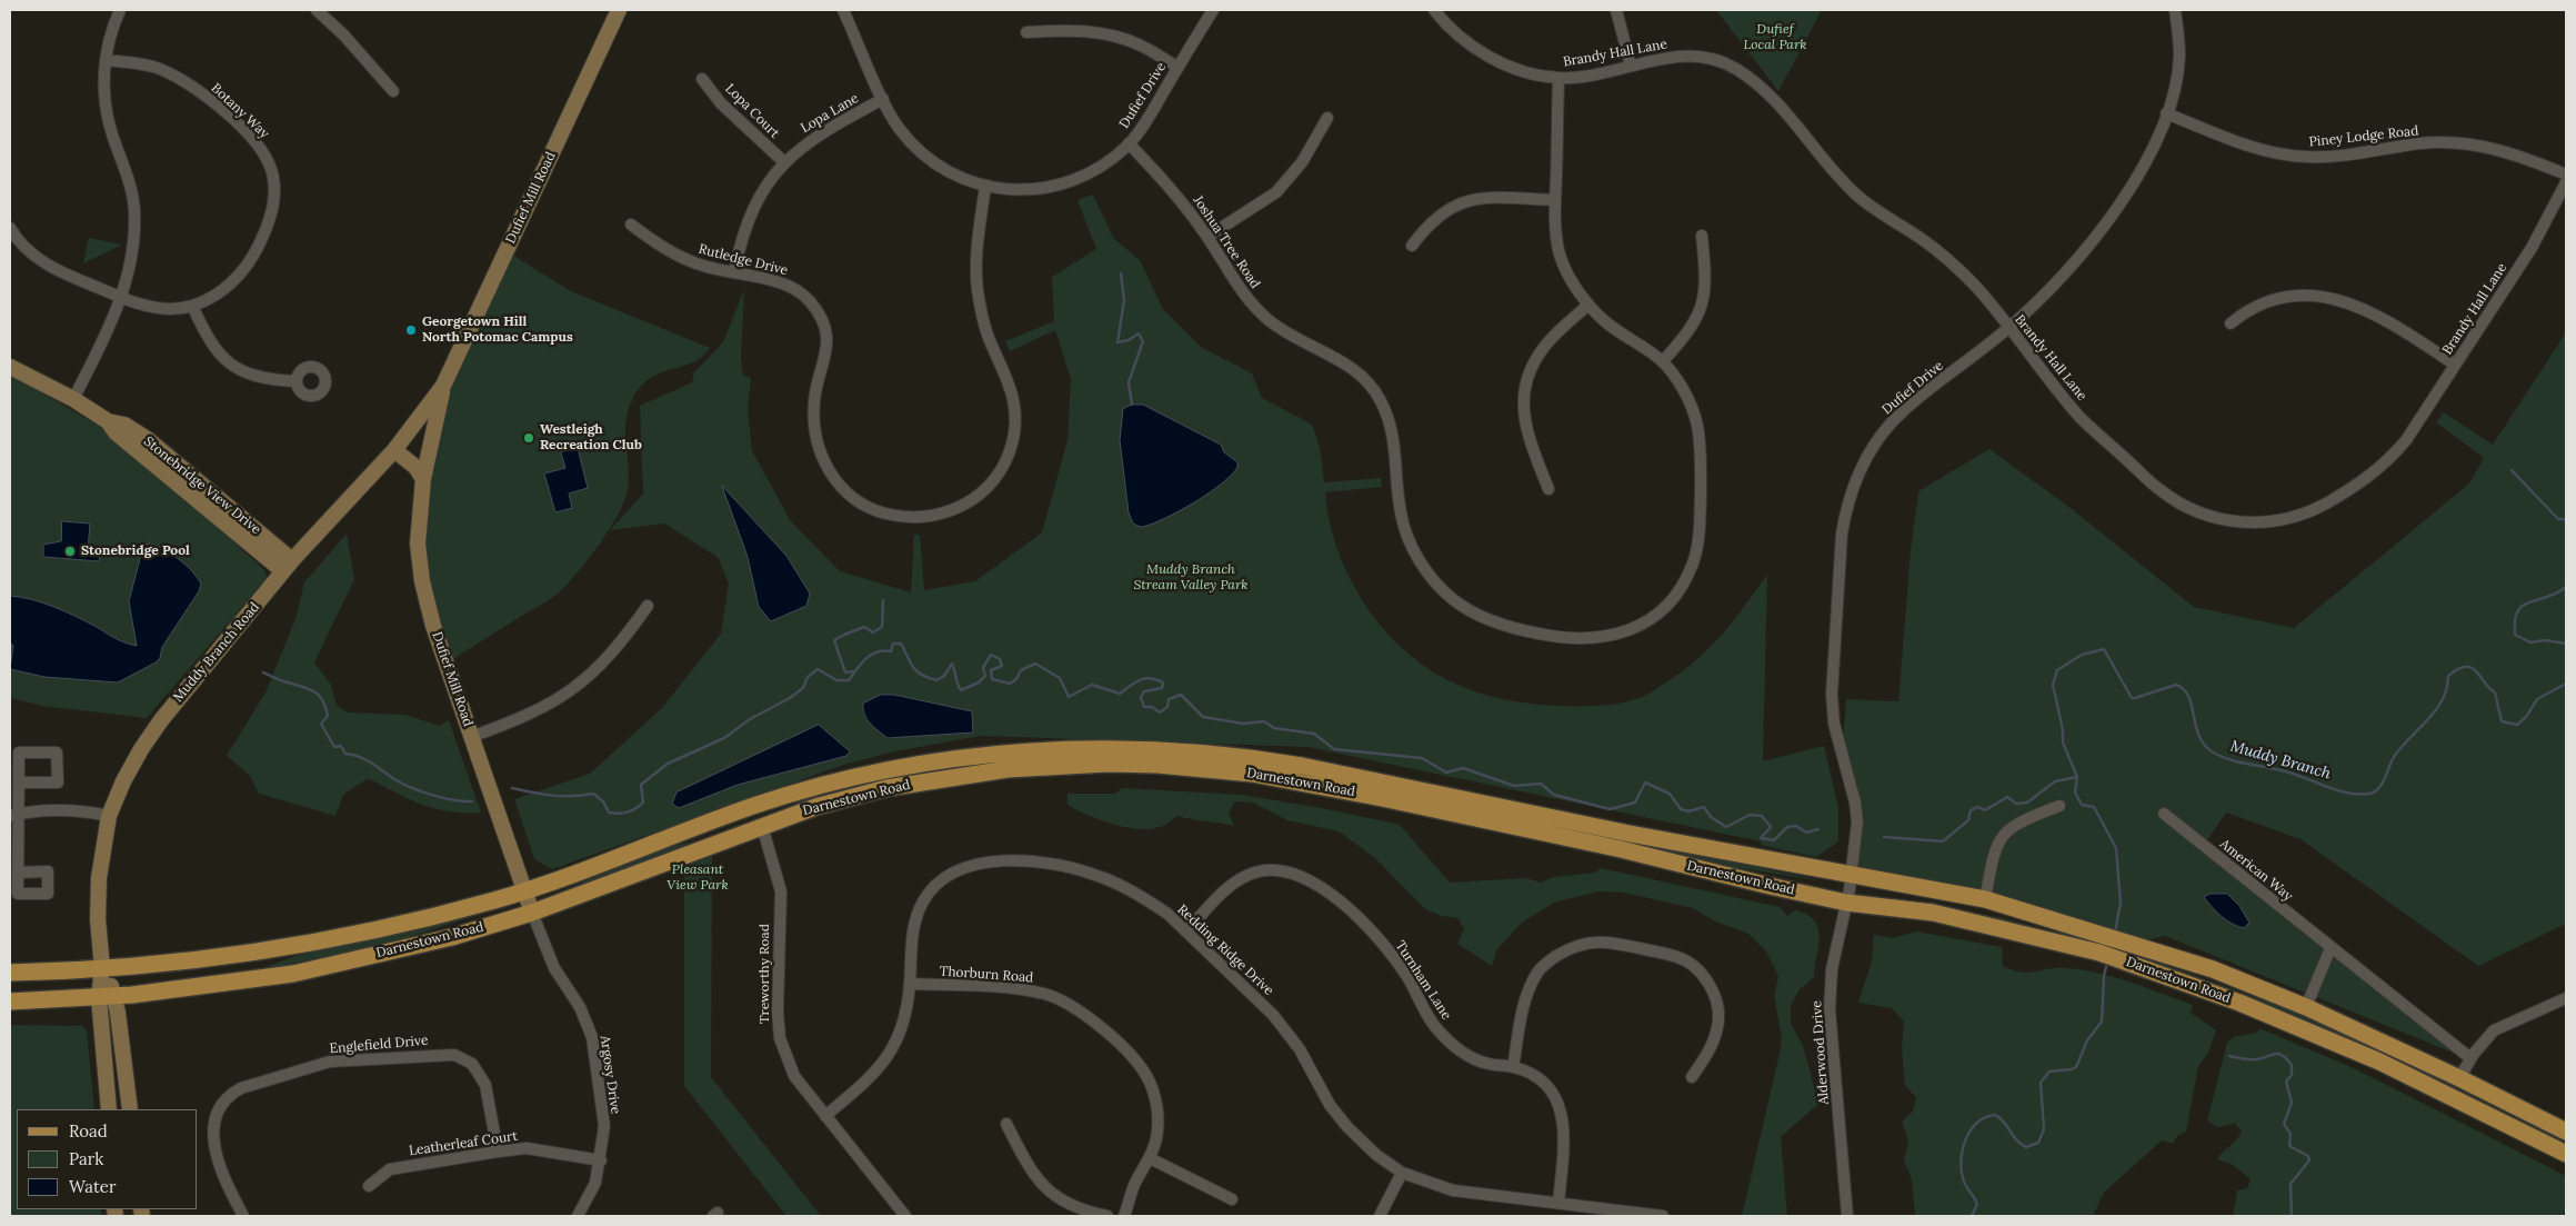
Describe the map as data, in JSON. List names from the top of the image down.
{
  "streets": {
    "main road": [
      "Dufief Mill Road",
      "Stonebridge View Drive",
      "Muddy Branch Road",
      "Darnestown Road"
    ],
    "street": [
      "Brandy Hall Lane",
      "Dufief Drive",
      "Botany Way",
      "Lopa Court",
      "Lopa Lane",
      "Piney Lodge Road",
      "Joshua Tree Road",
      "Rutledge Drive",
      "American Way",
      "Redding Ridge Drive",
      "Treworthy Road",
      "Thorburn Road",
      "Turnham Lane",
      "Englefield Drive",
      "Alderwood Drive",
      "Argosy Drive",
      "Leatherleaf Court"
    ]
  },
  "crossings": [
    ["Brandy Hall Lane", "Dufief Drive"],
    ["Brandy Hall Lane", "Joshua Tree Road"],
    ["Dufief Drive", "Lopa Lane"],
    ["Dufief Drive", "Piney Lodge Road"],
    ["Dufief Drive", "Joshua Tree Road"],
    ["Dufief Drive", "Rutledge Drive"],
    ["Dufief Drive", "Darnestown Road"],
    ["Dufief Drive", "Alderwood Drive"],
    ["Lopa Court", "Lopa Lane"],
    ["Lopa Lane", "Rutledge Drive"],
    ["Dufief Mill Road", "Muddy Branch Road"],
    ["Dufief Mill Road", "Darnestown Road"],
    ["Dufief Mill Road", "Argosy Drive"],
    ["Stonebridge View Drive", "Muddy Branch Road"],
    ["Muddy Branch Road", "Darnestown Road"],
    ["Darnestown Road", "Treworthy Road"],
    ["Darnestown Road", "Alderwood Drive"],
    ["Darnestown Road", "Argosy Drive"],
    ["Redding Ridge Drive", "Treworthy Road"],
    ["Redding Ridge Drive", "Thorburn Road"],
    ["Redding Ridge Drive", "Turnham Lane"],
    ["Englefield Drive", "Leatherleaf Court"],
    ["Argosy Drive", "Leatherleaf Court"]
  ],
  "water": ["Muddy Branch"],
  "parks": ["Dufief Local Park", "Muddy Branch Stream Valley Park", "Pleasant View Park"],
  "places": ["Georgetown Hill North Potomac Campus", "Westleigh Recreation Club", "Stonebridge Pool"],
  "legend": ["Road", "Park", "Water"]
}
